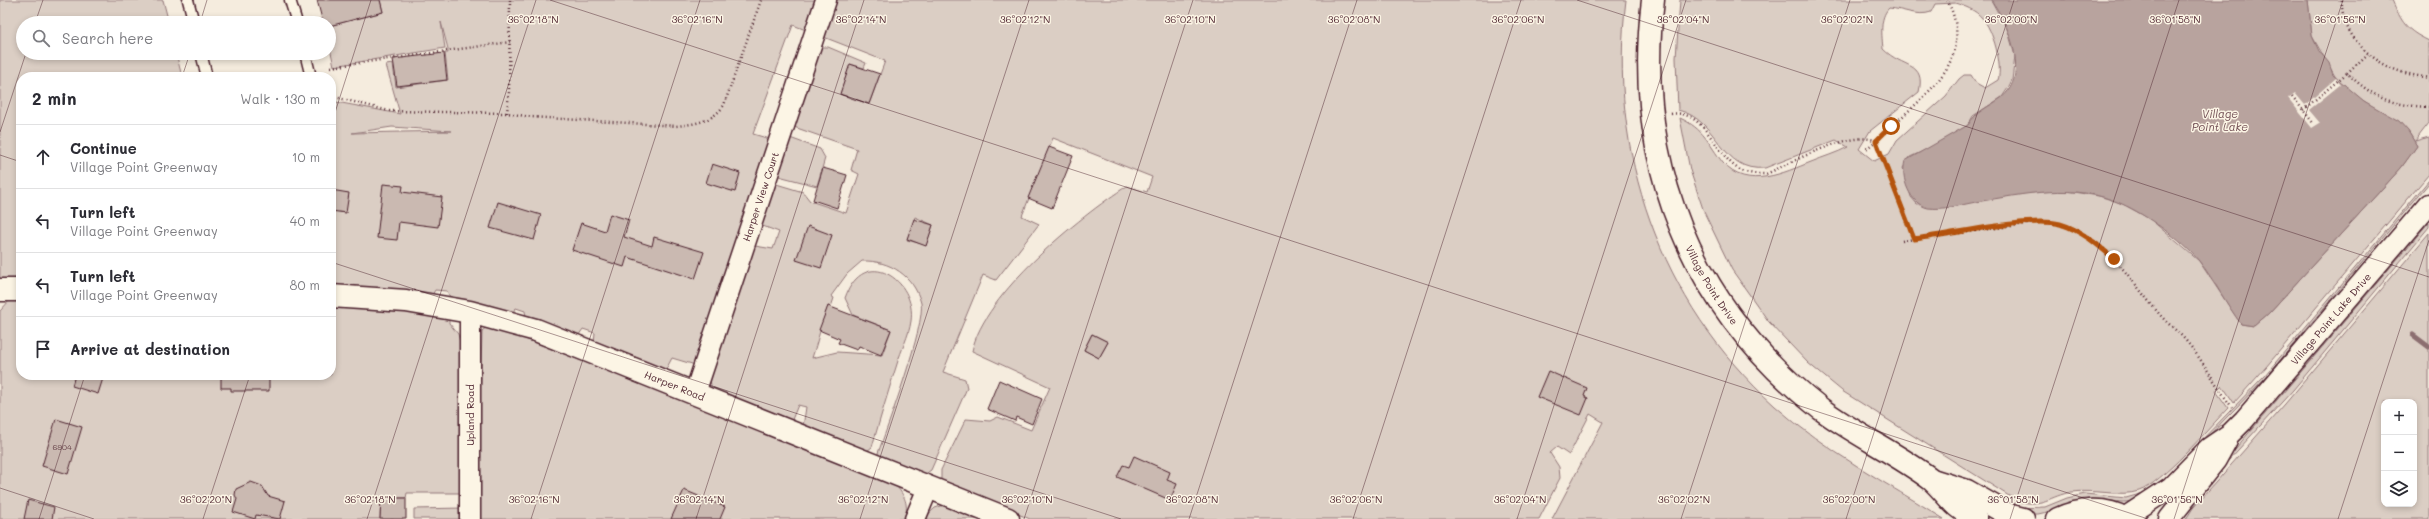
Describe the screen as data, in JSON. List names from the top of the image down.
{
  "streets": {
    "street": [
      "Harper View Court",
      "Village Point Drive",
      "Village Point Lake Drive",
      "Harper Road",
      "Upland Road"
    ]
  },
  "crossings": [
    ["Harper View Court", "Harper Road"],
    ["Harper Road", "Upland Road"]
  ],
  "water": ["Village Point Lake"],
  "house_numbers": ["6904"],
  "page": {
    "search": "Search here",
    "heading": ["2 min", "Walk · 130 m"],
    "list": [
      ["Continue", "Village Point Greenway", "10 m"],
      ["Turn left", "Village Point Greenway", "40 m"],
      ["Turn left", "Village Point Greenway", "80 m"],
      "Arrive at destination"
    ],
    "map_buttons": ["+", "−"]
  },
  "coordinates": [
    "36°02'18\"N",
    "36°02'16\"N",
    "36°02'14\"N",
    "36°02'12\"N",
    "36°02'10\"N",
    "36°02'08\"N",
    "36°02'06\"N",
    "36°02'04\"N",
    "36°02'02\"N",
    "36°02'00\"N",
    "36°01'58\"N",
    "36°01'56\"N",
    "36°02'20\"N"
  ]
}
